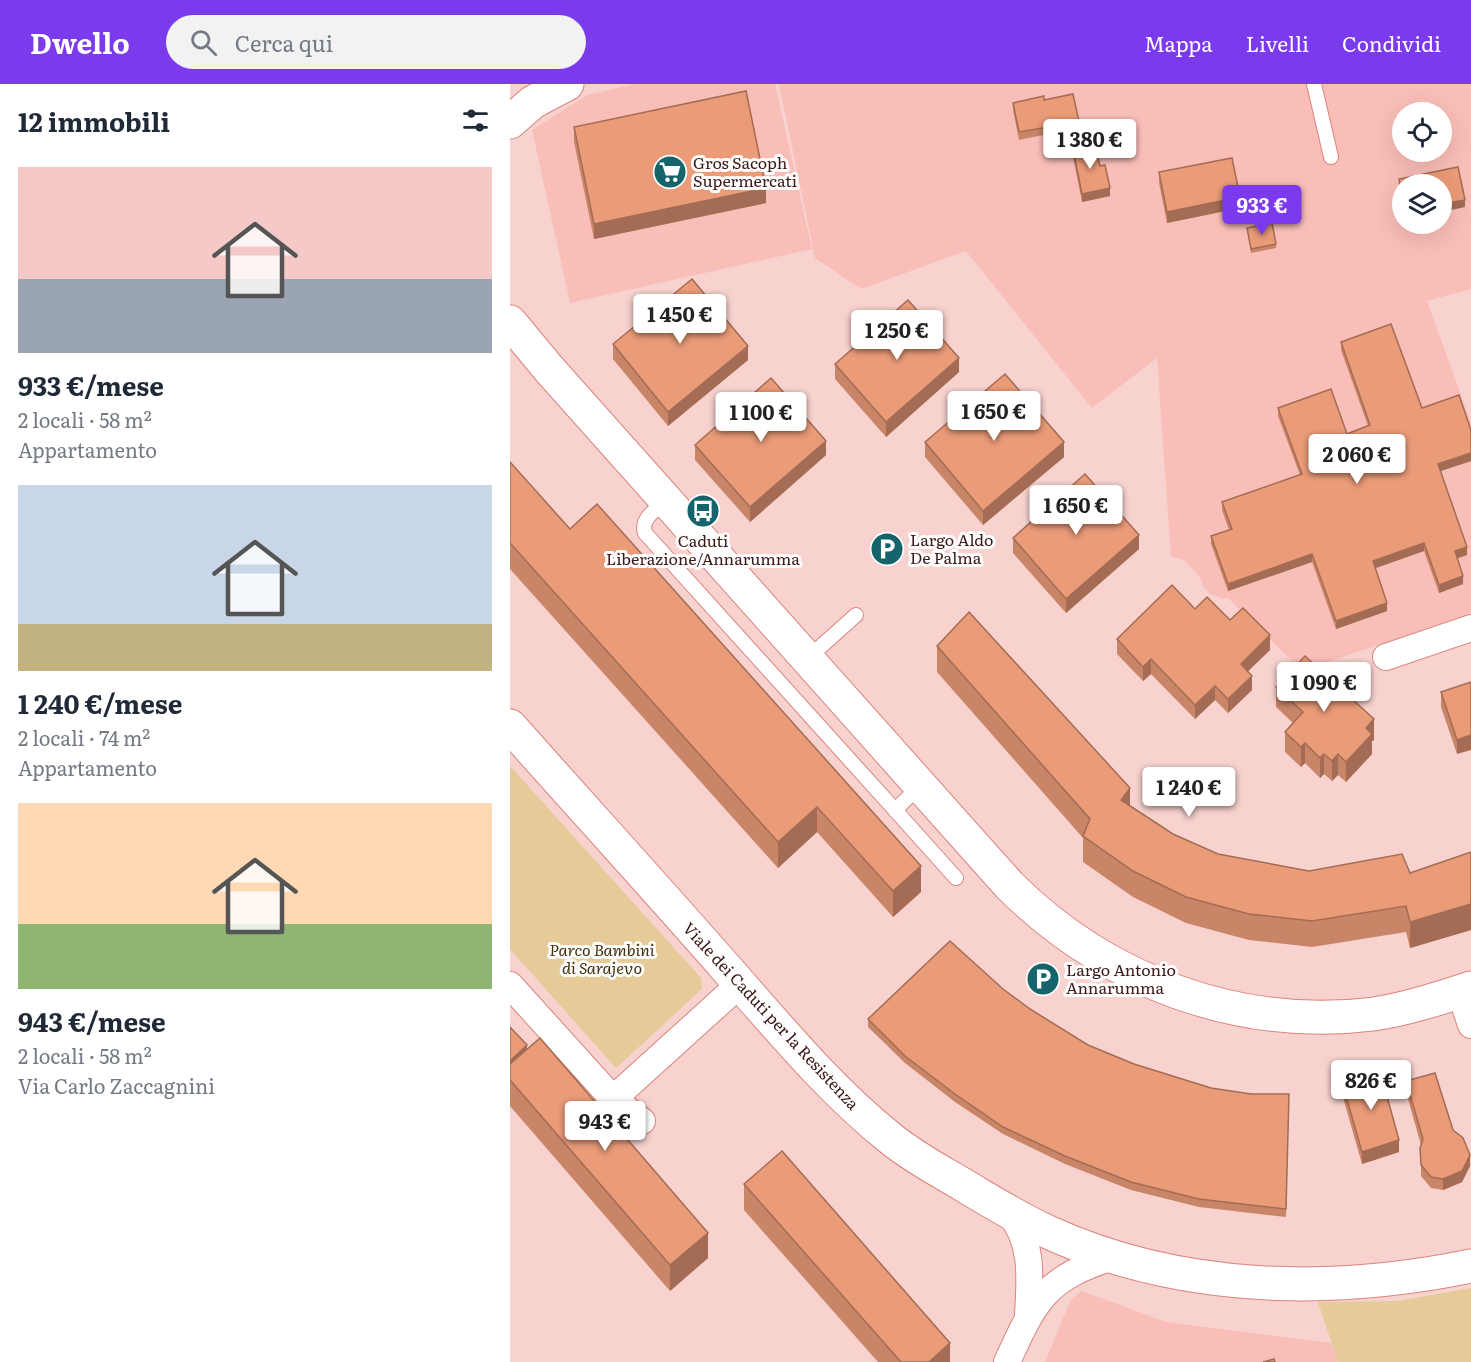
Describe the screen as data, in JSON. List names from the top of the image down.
{
  "streets": {
    "street": ["Viale dei Caduti per la Resistenza"]
  },
  "parks": ["Parco Bambini di Sarajevo"],
  "places": {
    "supermarket": ["Gros Sacoph Supermercati"],
    "bus stop": ["Caduti Liberazione/Annarumma"],
    "parking": ["Largo Aldo De Palma", "Largo Antonio Annarumma"]
  },
  "page": {
    "header": "Dwello",
    "search": "Cerca qui",
    "nav": ["Mappa", "Livelli", "Condividi"],
    "heading": "12 immobili",
    "price": [
      "1 380 €",
      "933 €",
      "1 450 €",
      "1 250 €",
      "1 650 €",
      "1 100 €",
      "2 060 €",
      "1 650 €",
      "1 090 €",
      "1 240 €",
      "826 €",
      "943 €"
    ],
    "list": [
      {
        "name": "933 €/mese",
        "note": "2 locali · 58 m² · Appartamento"
      },
      {
        "name": "1 240 €/mese",
        "note": "2 locali · 74 m² · Appartamento"
      },
      {
        "name": "943 €/mese",
        "note": "2 locali · 58 m² · Via Carlo Zaccagnini"
      }
    ]
  }
}
